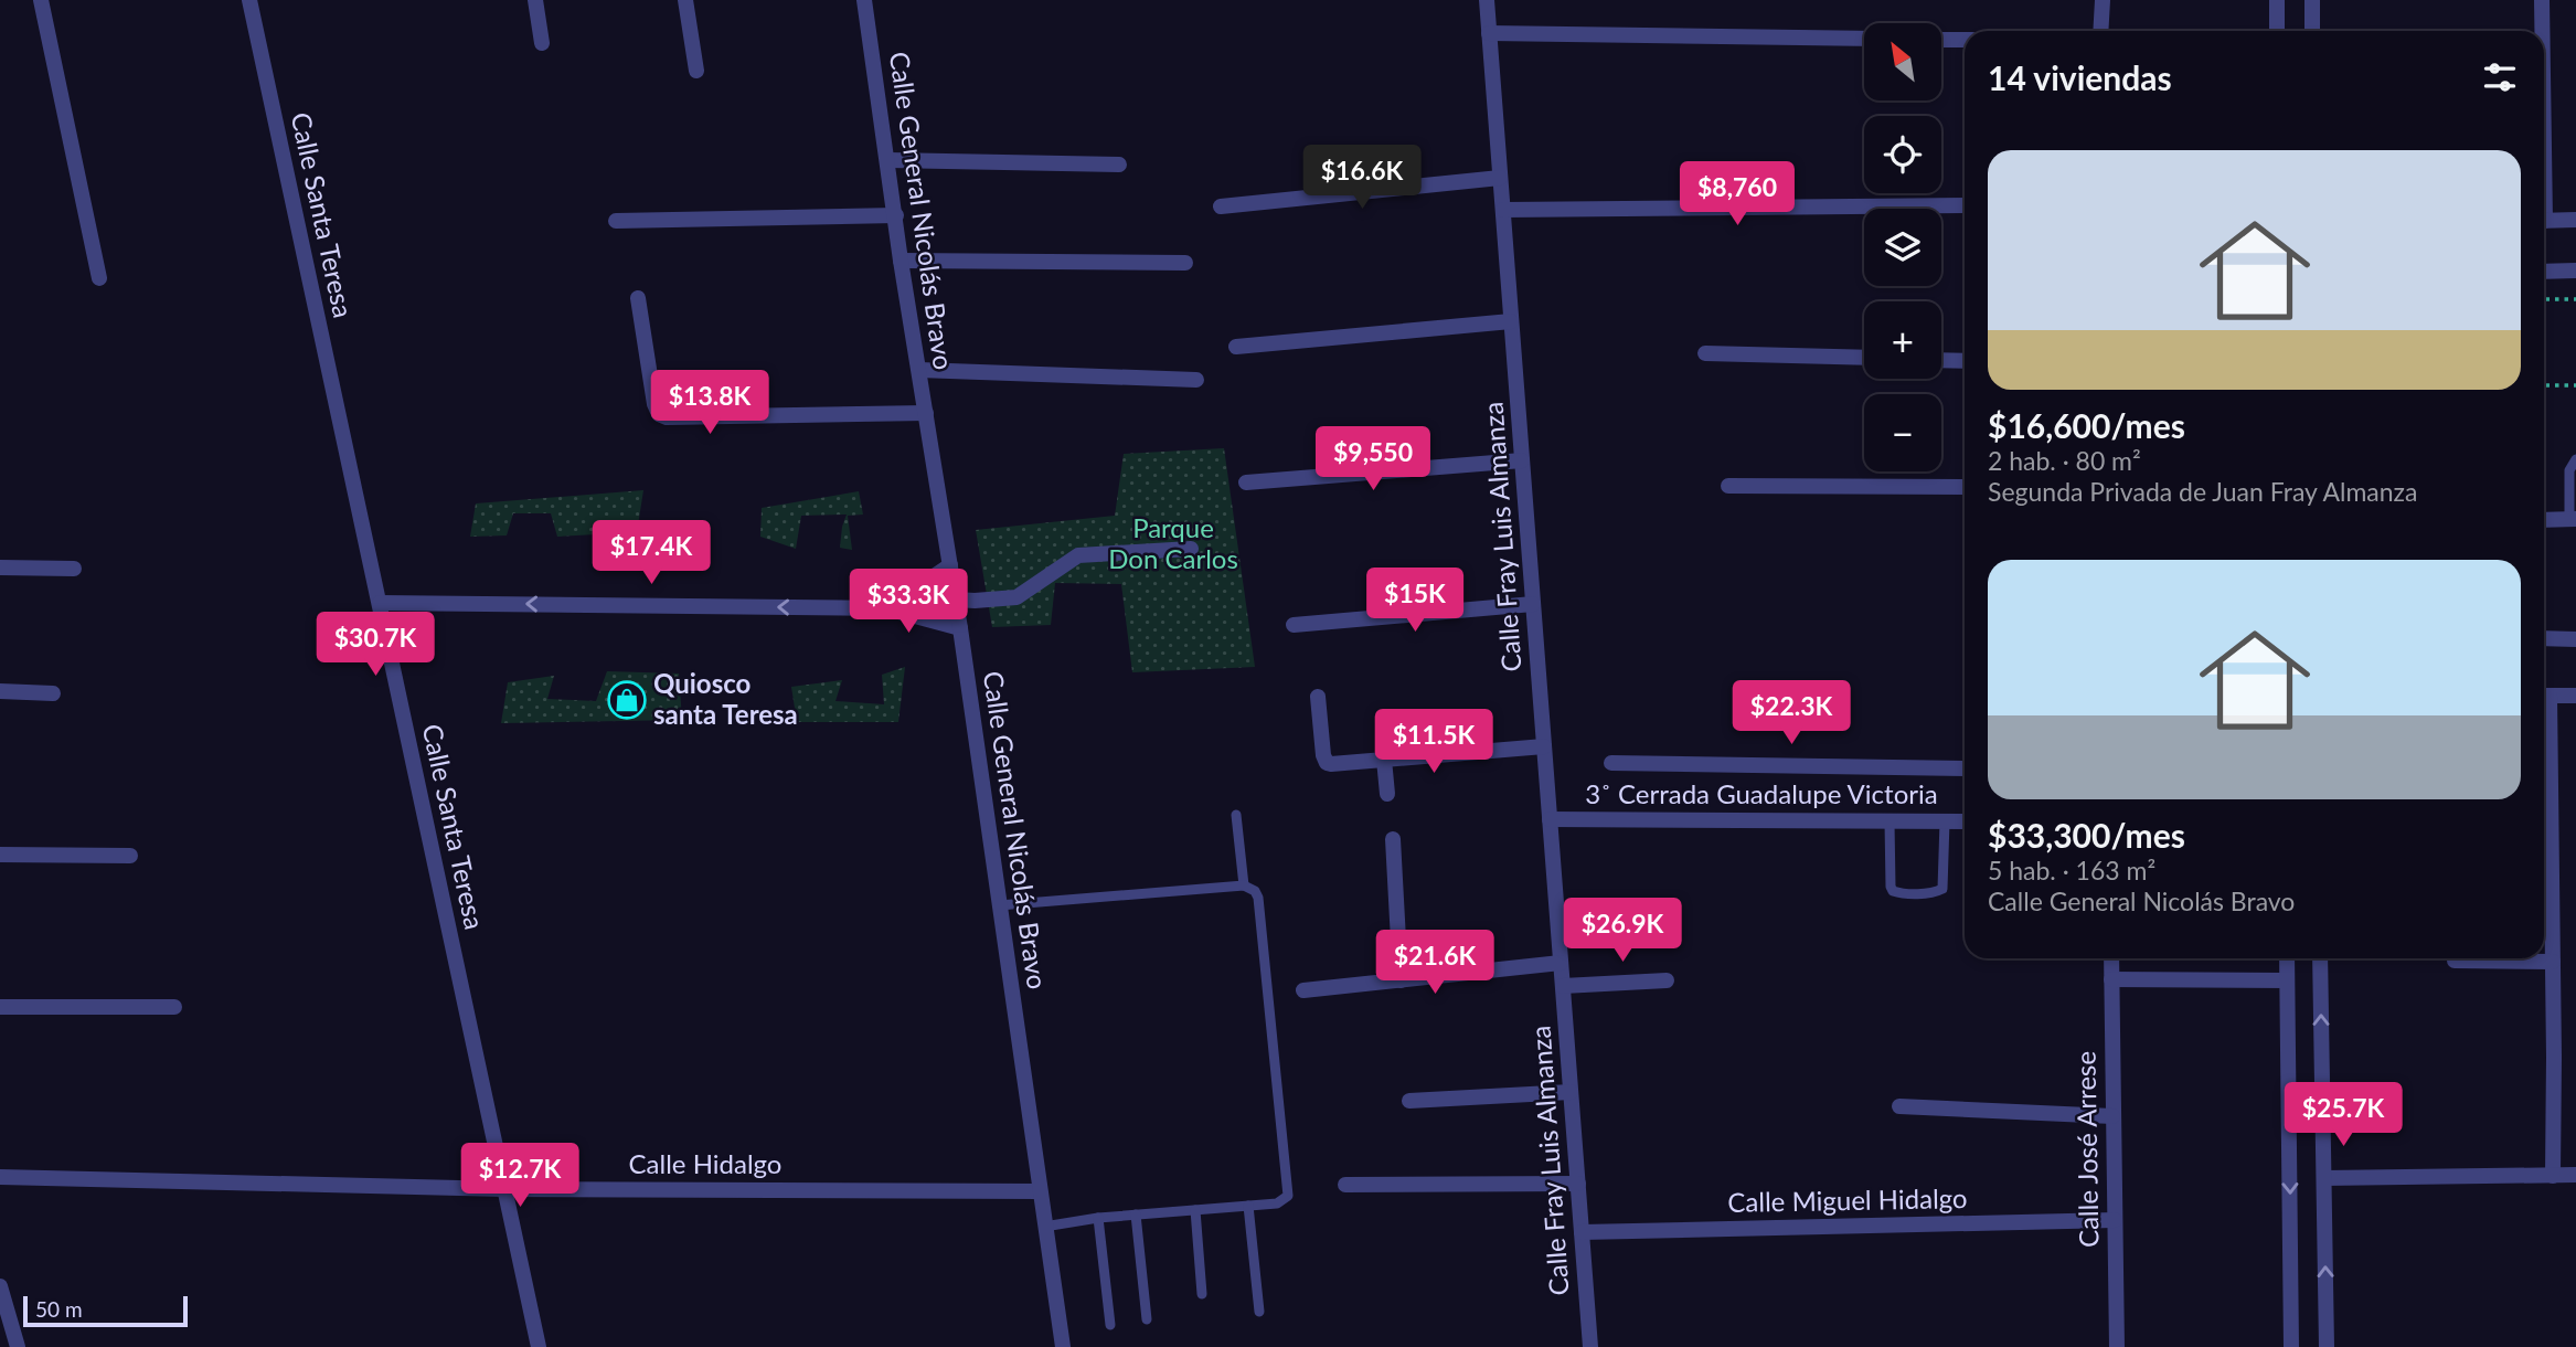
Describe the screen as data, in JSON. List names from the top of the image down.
{
  "streets": {
    "street": [
      "Calle General Nicolás Bravo",
      "Calle Santa Teresa",
      "Calle Fray Luis Almanza",
      "3˚ Cerrada Guadalupe Victoria",
      "Calle José Arrese",
      "Calle Hidalgo",
      "Calle Miguel Hidalgo"
    ]
  },
  "crossings": [
    ["Calle General Nicolás Bravo", "Calle Hidalgo"],
    ["Calle Santa Teresa", "Calle Hidalgo"],
    ["Calle Fray Luis Almanza", "3˚ Cerrada Guadalupe Victoria"],
    ["Calle Fray Luis Almanza", "Calle Miguel Hidalgo"],
    ["Calle José Arrese", "Calle Miguel Hidalgo"]
  ],
  "parks": ["Parque Don Carlos"],
  "places": {
    "shop": ["Quiosco santa Teresa"]
  },
  "scale_bar": "50 m",
  "north": "top left",
  "page": {
    "map_buttons": ["+", "−"],
    "heading": "14 viviendas",
    "list": [
      {
        "name": "$16,600/mes",
        "note": "2 hab. · 80 m² · Segunda Privada de Juan Fray Almanza"
      },
      {
        "name": "$33,300/mes",
        "note": "5 hab. · 163 m² · Calle General Nicolás Bravo"
      }
    ],
    "price": [
      "$16.6K",
      "$8,760",
      "$13.8K",
      "$9,550",
      "$17.4K",
      "$15K",
      "$33.3K",
      "$30.7K",
      "$22.3K",
      "$11.5K",
      "$26.9K",
      "$21.6K",
      "$25.7K",
      "$12.7K"
    ],
    "scale": "50 m"
  }
}
